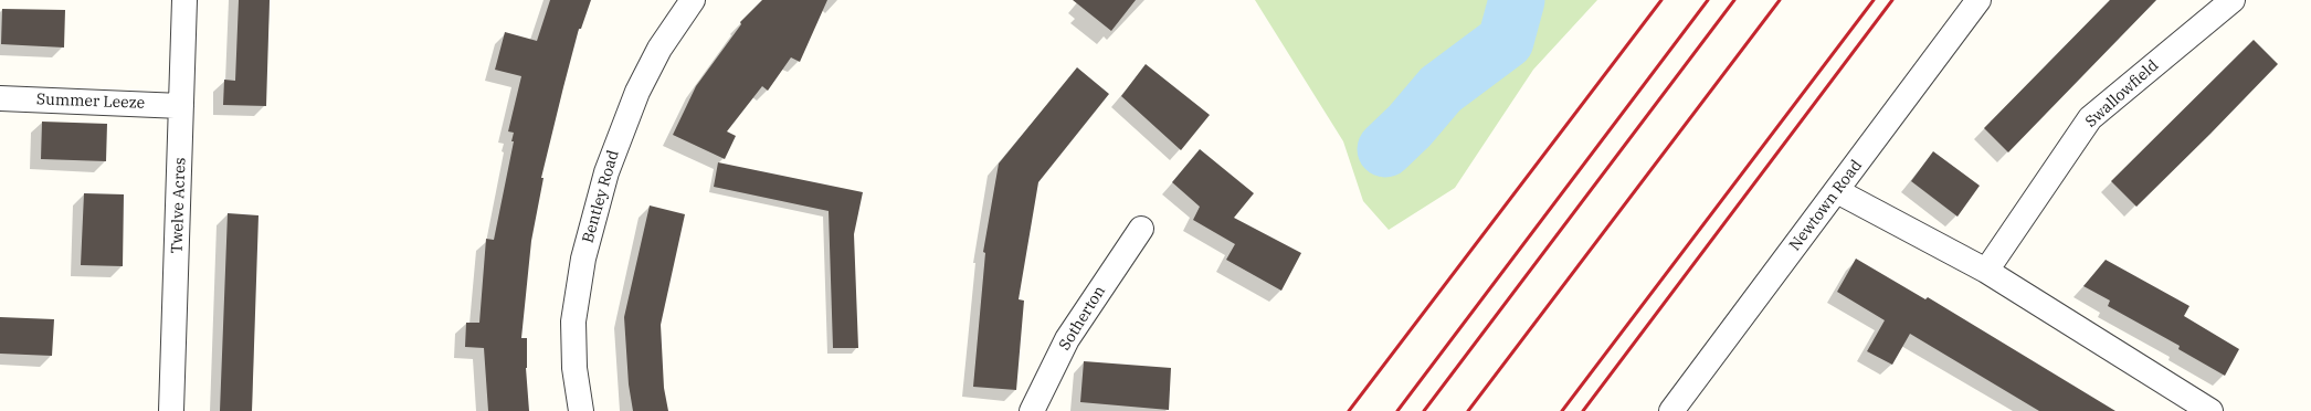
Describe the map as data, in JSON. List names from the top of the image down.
{
  "streets": {
    "street": [
      "Swallowfield",
      "Summer Leeze",
      "Bentley Road",
      "Twelve Acres",
      "Newtown Road",
      "Sotherton"
    ]
  },
  "crossings": [
    ["Summer Leeze", "Twelve Acres"]
  ]
}
